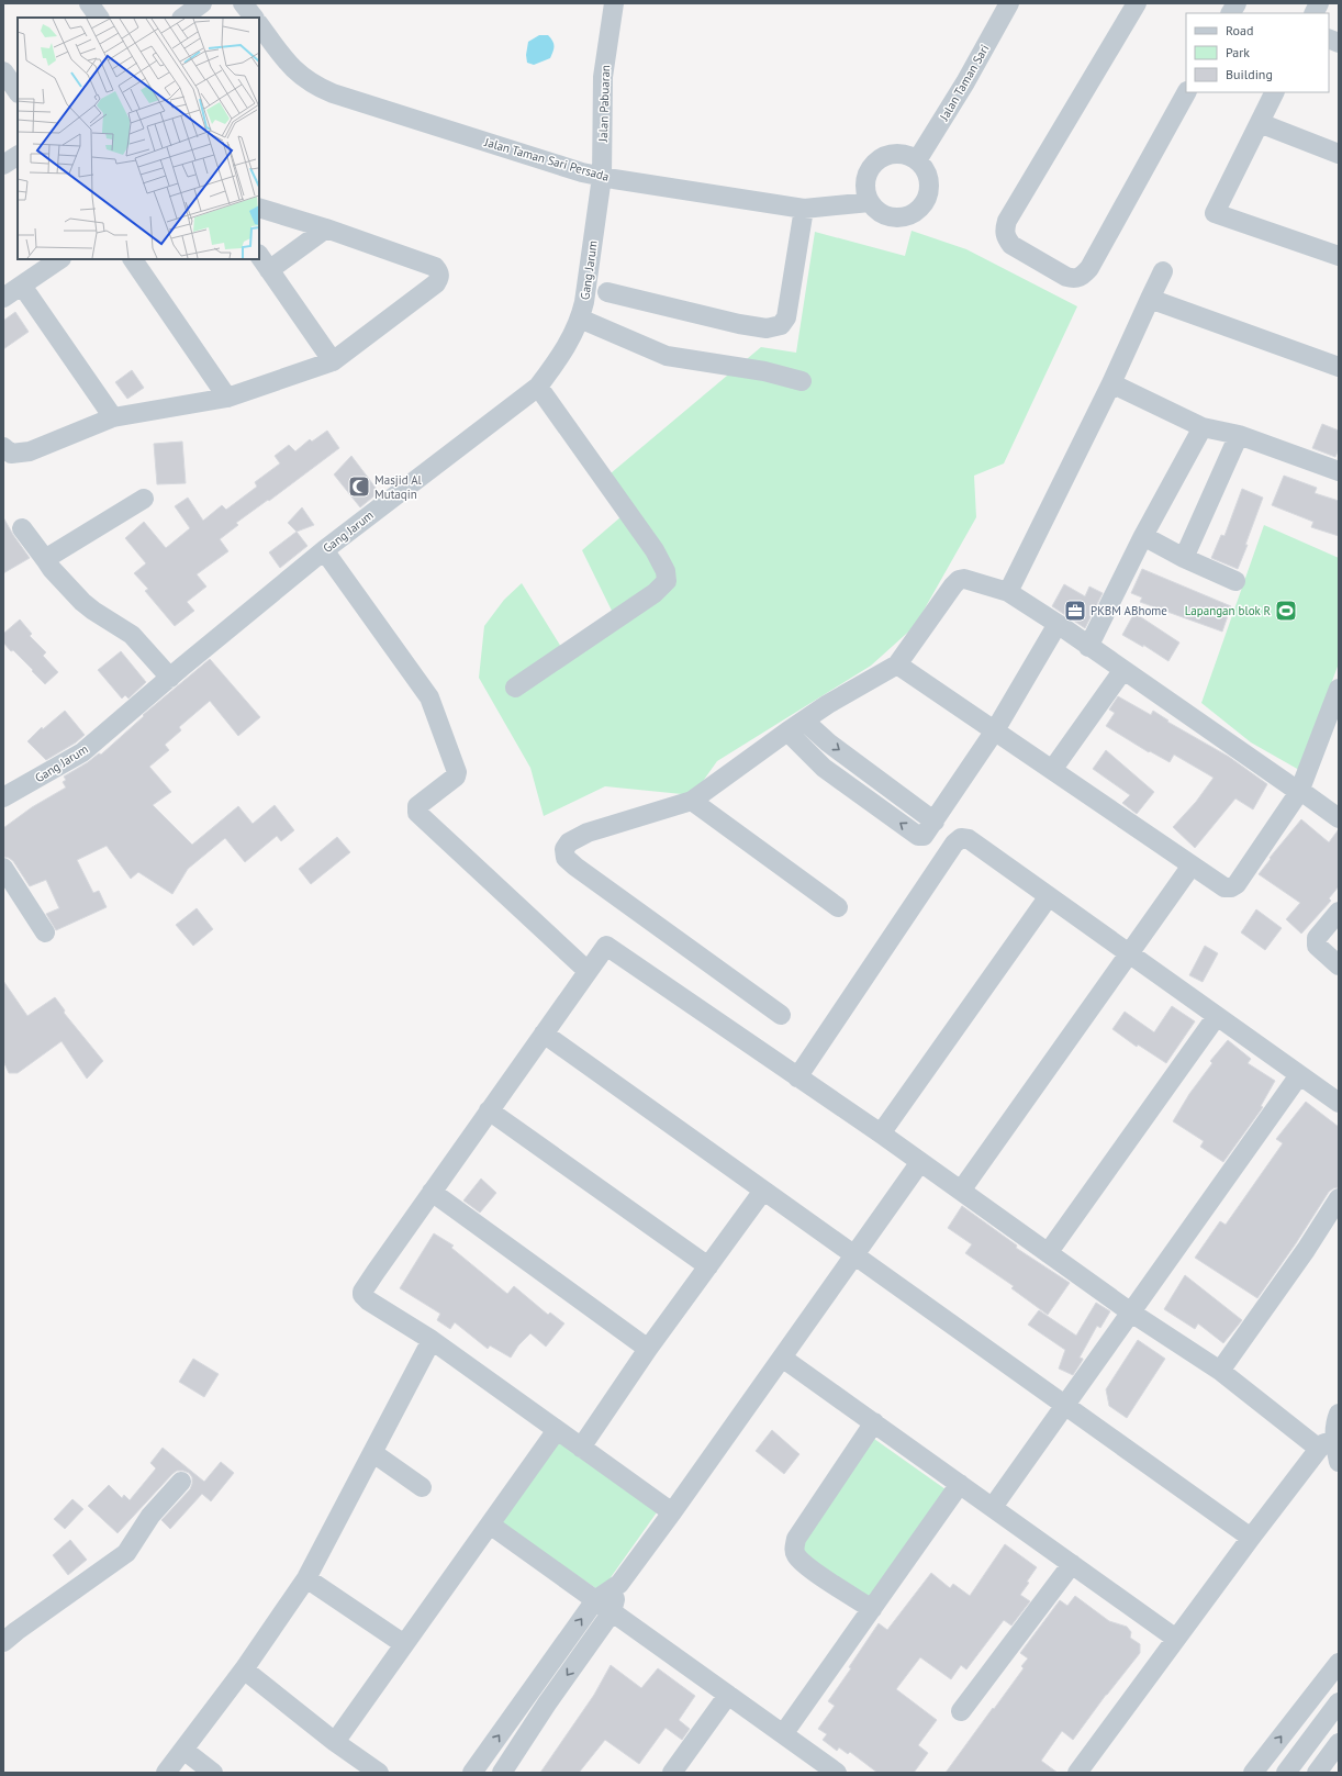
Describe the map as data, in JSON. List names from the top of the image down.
{
  "streets": {
    "street": [
      "Jalan Taman Sari",
      "Jalan Pabuaran",
      "Jalan Taman Sari Persada",
      "Gang Jarum"
    ]
  },
  "crossings": [
    ["Jalan Taman Sari", "Jalan Taman Sari Persada"],
    ["Jalan Pabuaran", "Jalan Taman Sari Persada"],
    ["Jalan Pabuaran", "Gang Jarum"],
    ["Jalan Taman Sari Persada", "Gang Jarum"]
  ],
  "places": {
    "mosque": ["Masjid Al Mutaqin"],
    "office": ["PKBM ABhome"],
    "sports": ["Lapangan blok R"]
  },
  "legend": ["Road", "Park", "Building"]
}
